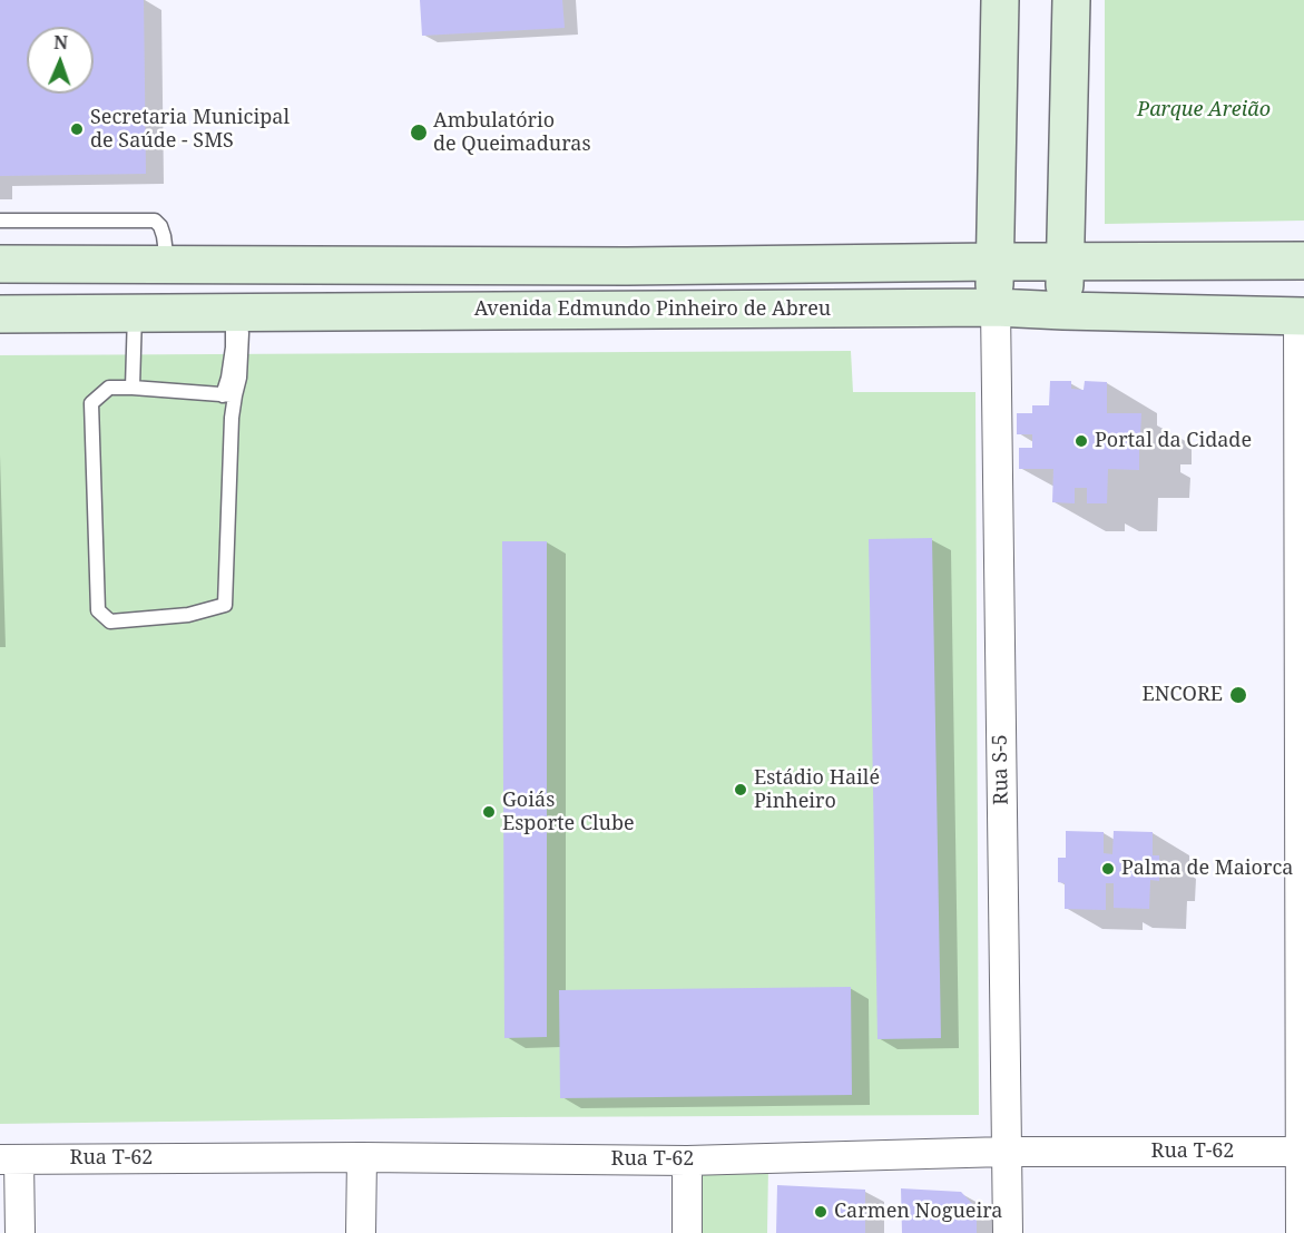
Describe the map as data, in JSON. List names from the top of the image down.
{
  "streets": {
    "main road": ["Avenida Edmundo Pinheiro de Abreu"],
    "street": ["Rua S-5", "Rua T-62"]
  },
  "crossings": [
    ["Avenida Edmundo Pinheiro de Abreu", "Rua S-5"],
    ["Rua S-5", "Rua T-62"]
  ],
  "parks": ["Parque Areião"],
  "places": [
    "Secretaria Municipal de Saúde - SMS",
    "Ambulatório de Queimaduras",
    "Portal da Cidade",
    "ENCORE",
    "Estádio Hailé Pinheiro",
    "Goiás Esporte Clube",
    "Palma de Maiorca",
    "Carmen Nogueira"
  ],
  "north": "top"
}
